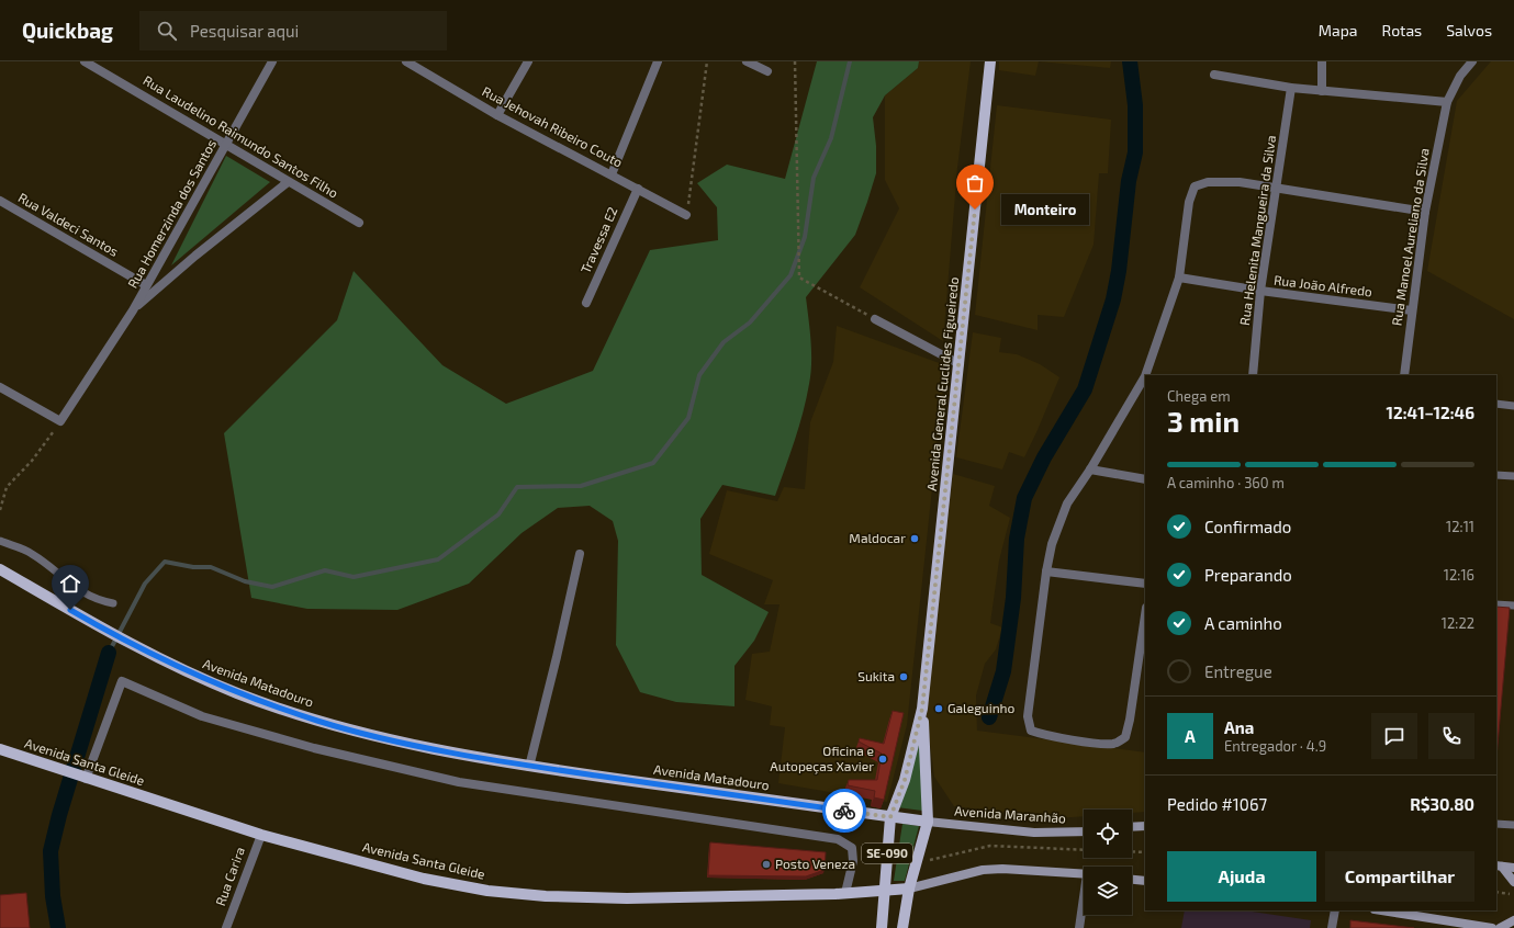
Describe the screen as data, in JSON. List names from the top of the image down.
{
  "streets": {
    "main road": [
      "Avenida General Euclides Figueiredo",
      "Avenida Matadouro",
      "Avenida Santa Gleide",
      "Avenida Maranhão",
      "SE-090"
    ],
    "street": [
      "Rua Jehovah Ribeiro Couto",
      "Rua Laudelino Raimundo Santos Filho",
      "Rua Homerzinda dos Santos",
      "Rua Valdeci Santos",
      "Rua Helenita Mangueira da Silva",
      "Rua Manoel Aureliano da Silva",
      "Travessa E2",
      "Rua João Alfredo",
      "Rua Carira"
    ]
  },
  "crossings": [
    ["Rua Jehovah Ribeiro Couto", "Travessa E2"],
    ["Rua Laudelino Raimundo Santos Filho", "Rua Homerzinda dos Santos"],
    ["Rua Homerzinda dos Santos", "Rua Valdeci Santos"],
    ["Rua Helenita Mangueira da Silva", "Rua João Alfredo"],
    ["Rua Manoel Aureliano da Silva", "Rua João Alfredo"],
    ["Avenida General Euclides Figueiredo", "Avenida Matadouro"],
    ["Avenida General Euclides Figueiredo", "Avenida Maranhão"],
    ["Avenida General Euclides Figueiredo", "SE-090"],
    ["Avenida Matadouro", "Avenida Maranhão"],
    ["Avenida Matadouro", "SE-090"],
    ["Avenida Santa Gleide", "SE-090"],
    ["Avenida Santa Gleide", "Rua Carira"],
    ["Avenida Maranhão", "SE-090"]
  ],
  "places": [
    "Monteiro",
    "Maldocar",
    "Sukita",
    "Galeguinho",
    "Oficina e Autopeças Xavier",
    "Posto Veneza"
  ],
  "page": {
    "header": "Quickbag",
    "search": "Pesquisar aqui",
    "nav": ["Mapa", "Rotas", "Salvos"],
    "bubble": "Monteiro",
    "heading": ["3 min", "Chega em", "12:41–12:46"],
    "panel": [
      "Ana",
      "Entregador · 4.9",
      "Pedido #1067",
      "R$30.80"
    ],
    "bar": "A caminho · 360 m",
    "list": [
      ["Confirmado", "12:11"],
      ["Preparando", "12:16"],
      ["A caminho", "12:22"],
      "Entregue"
    ],
    "round": "A",
    "buttons": ["Ajuda", "Compartilhar"]
  }
}
